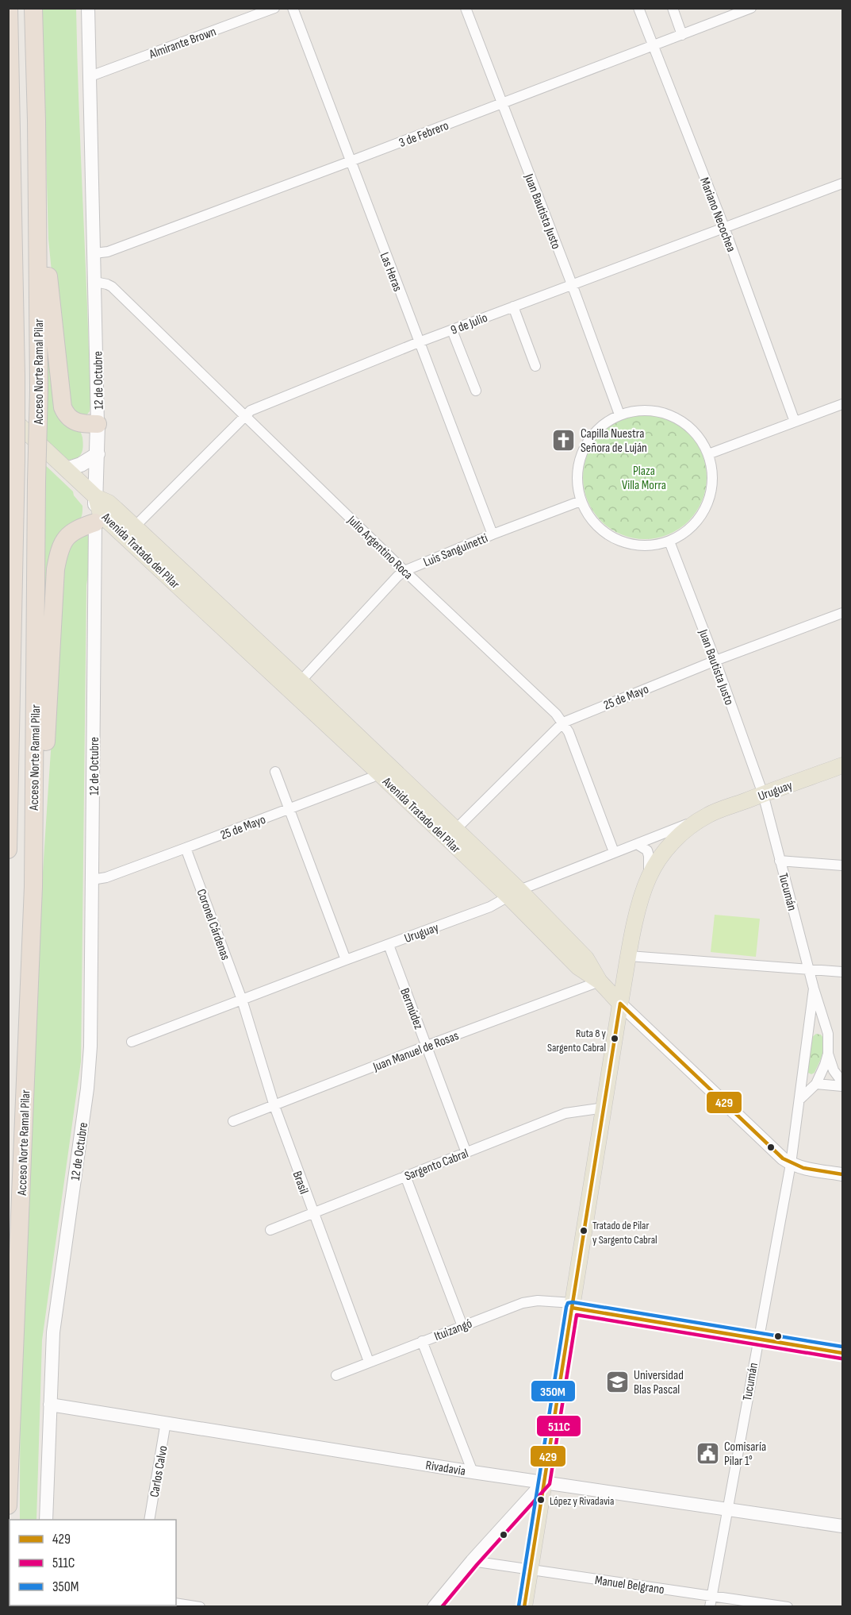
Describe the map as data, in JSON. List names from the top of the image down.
{
  "streets": {
    "highway": ["Acceso Norte Ramal Pilar"],
    "main road": ["12 de Octubre", "Avenida Tratado del Pilar", "Uruguay"],
    "street": [
      "Almirante Brown",
      "3 de Febrero",
      "Juan Bautista Justo",
      "Mariano Necochea",
      "Las Heras",
      "9 de Julio",
      "Julio Argentino Roca",
      "Luis Sanguinetti",
      "25 de Mayo",
      "Tucumán",
      "Coronel Cárdenas",
      "Bermúdez",
      "Juan Manuel de Rosas",
      "Sargento Cabral",
      "Brasil",
      "Ituizangó",
      "Rivadavia",
      "Carlos Calvo",
      "Manuel Belgrano"
    ]
  },
  "crossings": [
    ["Almirante Brown", "12 de Octubre"],
    ["3 de Febrero", "Juan Bautista Justo"],
    ["3 de Febrero", "Mariano Necochea"],
    ["3 de Febrero", "Las Heras"],
    ["3 de Febrero", "12 de Octubre"],
    ["Juan Bautista Justo", "9 de Julio"],
    ["Juan Bautista Justo", "Luis Sanguinetti"],
    ["Juan Bautista Justo", "25 de Mayo"],
    ["Juan Bautista Justo", "Uruguay"],
    ["Juan Bautista Justo", "Tucumán"],
    ["Mariano Necochea", "9 de Julio"],
    ["Las Heras", "9 de Julio"],
    ["Las Heras", "Luis Sanguinetti"],
    ["9 de Julio", "Julio Argentino Roca"],
    ["9 de Julio", "Avenida Tratado del Pilar"],
    ["12 de Octubre", "Julio Argentino Roca"],
    ["12 de Octubre", "Avenida Tratado del Pilar"],
    ["12 de Octubre", "25 de Mayo"],
    ["12 de Octubre", "Rivadavia"],
    ["Julio Argentino Roca", "Luis Sanguinetti"],
    ["Julio Argentino Roca", "25 de Mayo"],
    ["Julio Argentino Roca", "Uruguay"],
    ["Luis Sanguinetti", "Avenida Tratado del Pilar"],
    ["Avenida Tratado del Pilar", "25 de Mayo"],
    ["Avenida Tratado del Pilar", "Uruguay"],
    ["Avenida Tratado del Pilar", "Juan Manuel de Rosas"],
    ["25 de Mayo", "Coronel Cárdenas"],
    ["Uruguay", "Tucumán"],
    ["Uruguay", "Coronel Cárdenas"],
    ["Uruguay", "Bermúdez"],
    ["Uruguay", "Sargento Cabral"],
    ["Uruguay", "Brasil"],
    ["Uruguay", "Ituizangó"],
    ["Uruguay", "Rivadavia"],
    ["Uruguay", "Manuel Belgrano"],
    ["Tucumán", "Ituizangó"],
    ["Tucumán", "Rivadavia"],
    ["Tucumán", "Manuel Belgrano"],
    ["Coronel Cárdenas", "Brasil"],
    ["Bermúdez", "Juan Manuel de Rosas"],
    ["Bermúdez", "Sargento Cabral"],
    ["Juan Manuel de Rosas", "Brasil"],
    ["Sargento Cabral", "Brasil"],
    ["Brasil", "Ituizangó"],
    ["Rivadavia", "Carlos Calvo"]
  ],
  "parks": ["Plaza Villa Morra"],
  "places": {
    "church": ["Capilla Nuestra Señora de Luján"],
    "other": ["Ruta 8 y Sargento Cabral", "Tratado de Pilar y Sargento Cabral", "López y Rivadavia"],
    "school or university": ["Universidad Blas Pascal"],
    "public building": ["Comisaría Pilar 1°"]
  },
  "lines": ["transit line 429", "transit line 350M", "transit line 511C"],
  "legend": ["429", "511C", "350M"]
}
